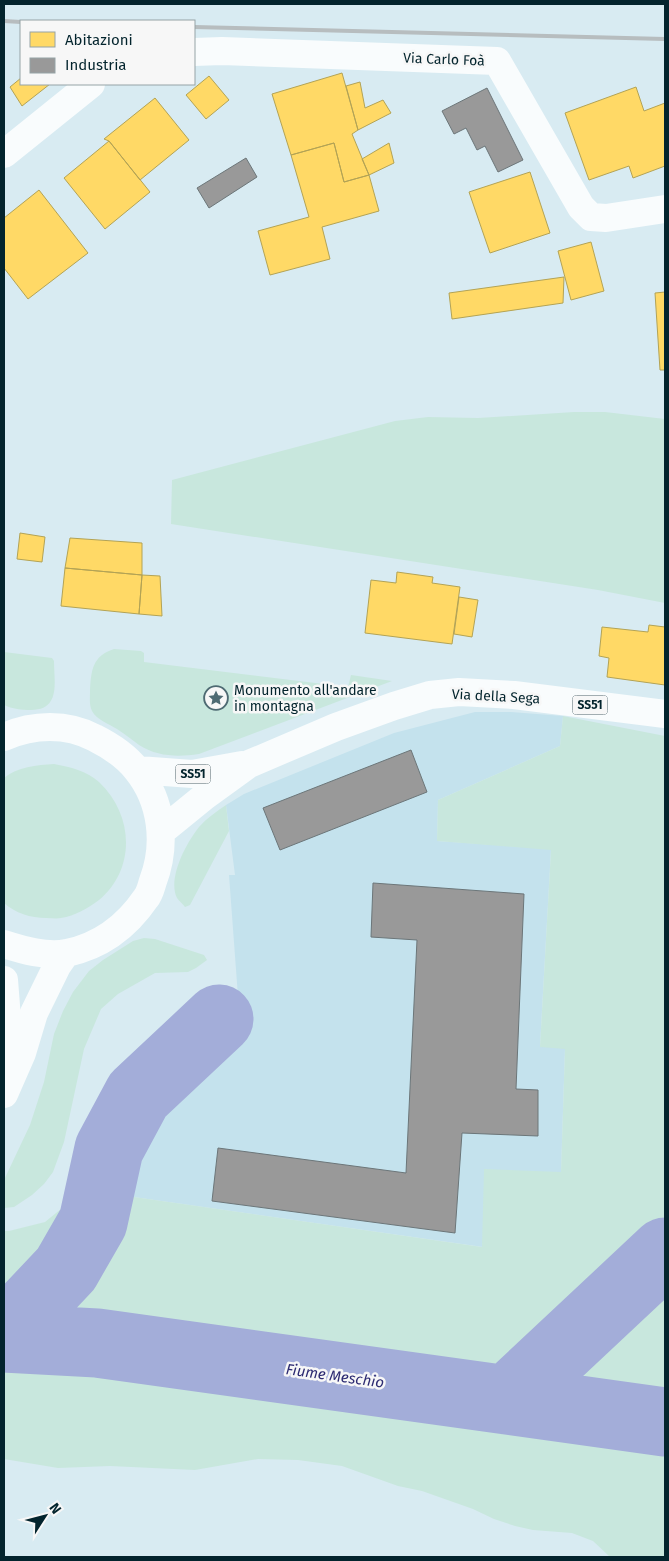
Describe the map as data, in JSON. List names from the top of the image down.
{
  "streets": {
    "main road": ["Via Carlo Foà", "Via della Sega", "SS51"]
  },
  "water": ["Fiume Meschio"],
  "places": {
    "place": ["Monumento all'andare in montagna"]
  },
  "legend": ["Abitazioni", "Industria"],
  "north": "top right"
}
